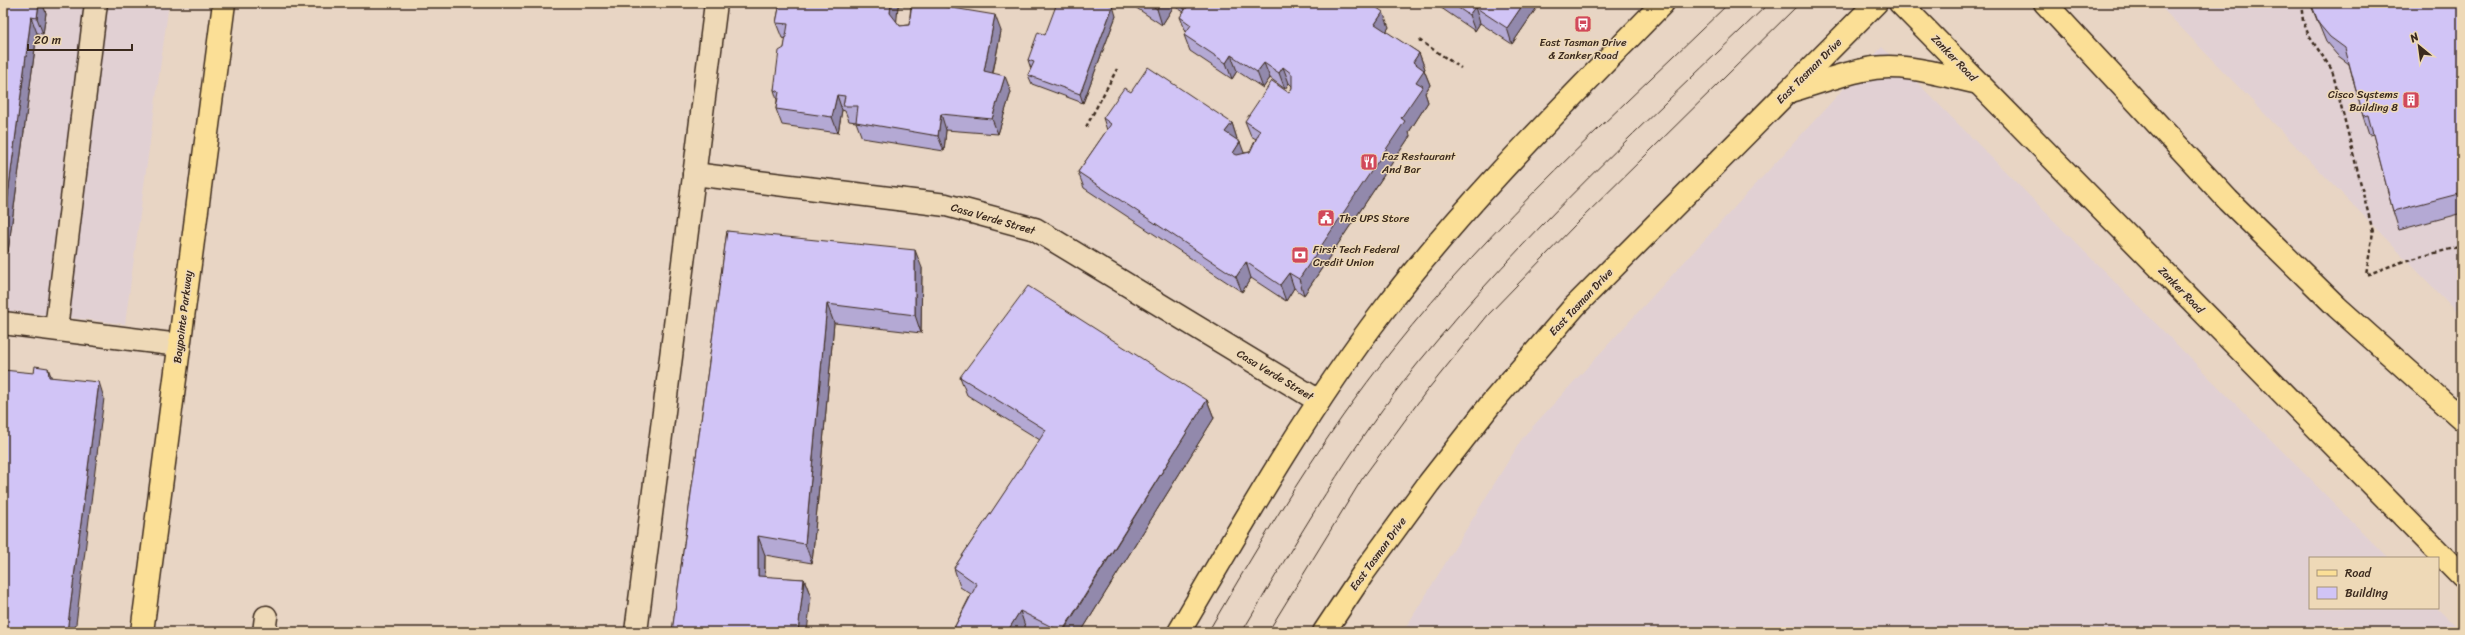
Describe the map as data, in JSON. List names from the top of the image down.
{
  "streets": {
    "main road": ["Zanker Road", "East Tasman Drive", "Baypointe Parkway"],
    "street": ["Casa Verde Street"]
  },
  "places": {
    "bus stop": ["East Tasman Drive & Zanker Road"],
    "building": ["Cisco Systems Building 8"],
    "restaurant": ["Faz Restaurant And Bar"],
    "public building": ["The UPS Store"],
    "bank": ["First Tech Federal Credit Union"]
  },
  "legend": ["Road", "Building"],
  "scale_bar": "20 m",
  "north": "top left"
}
